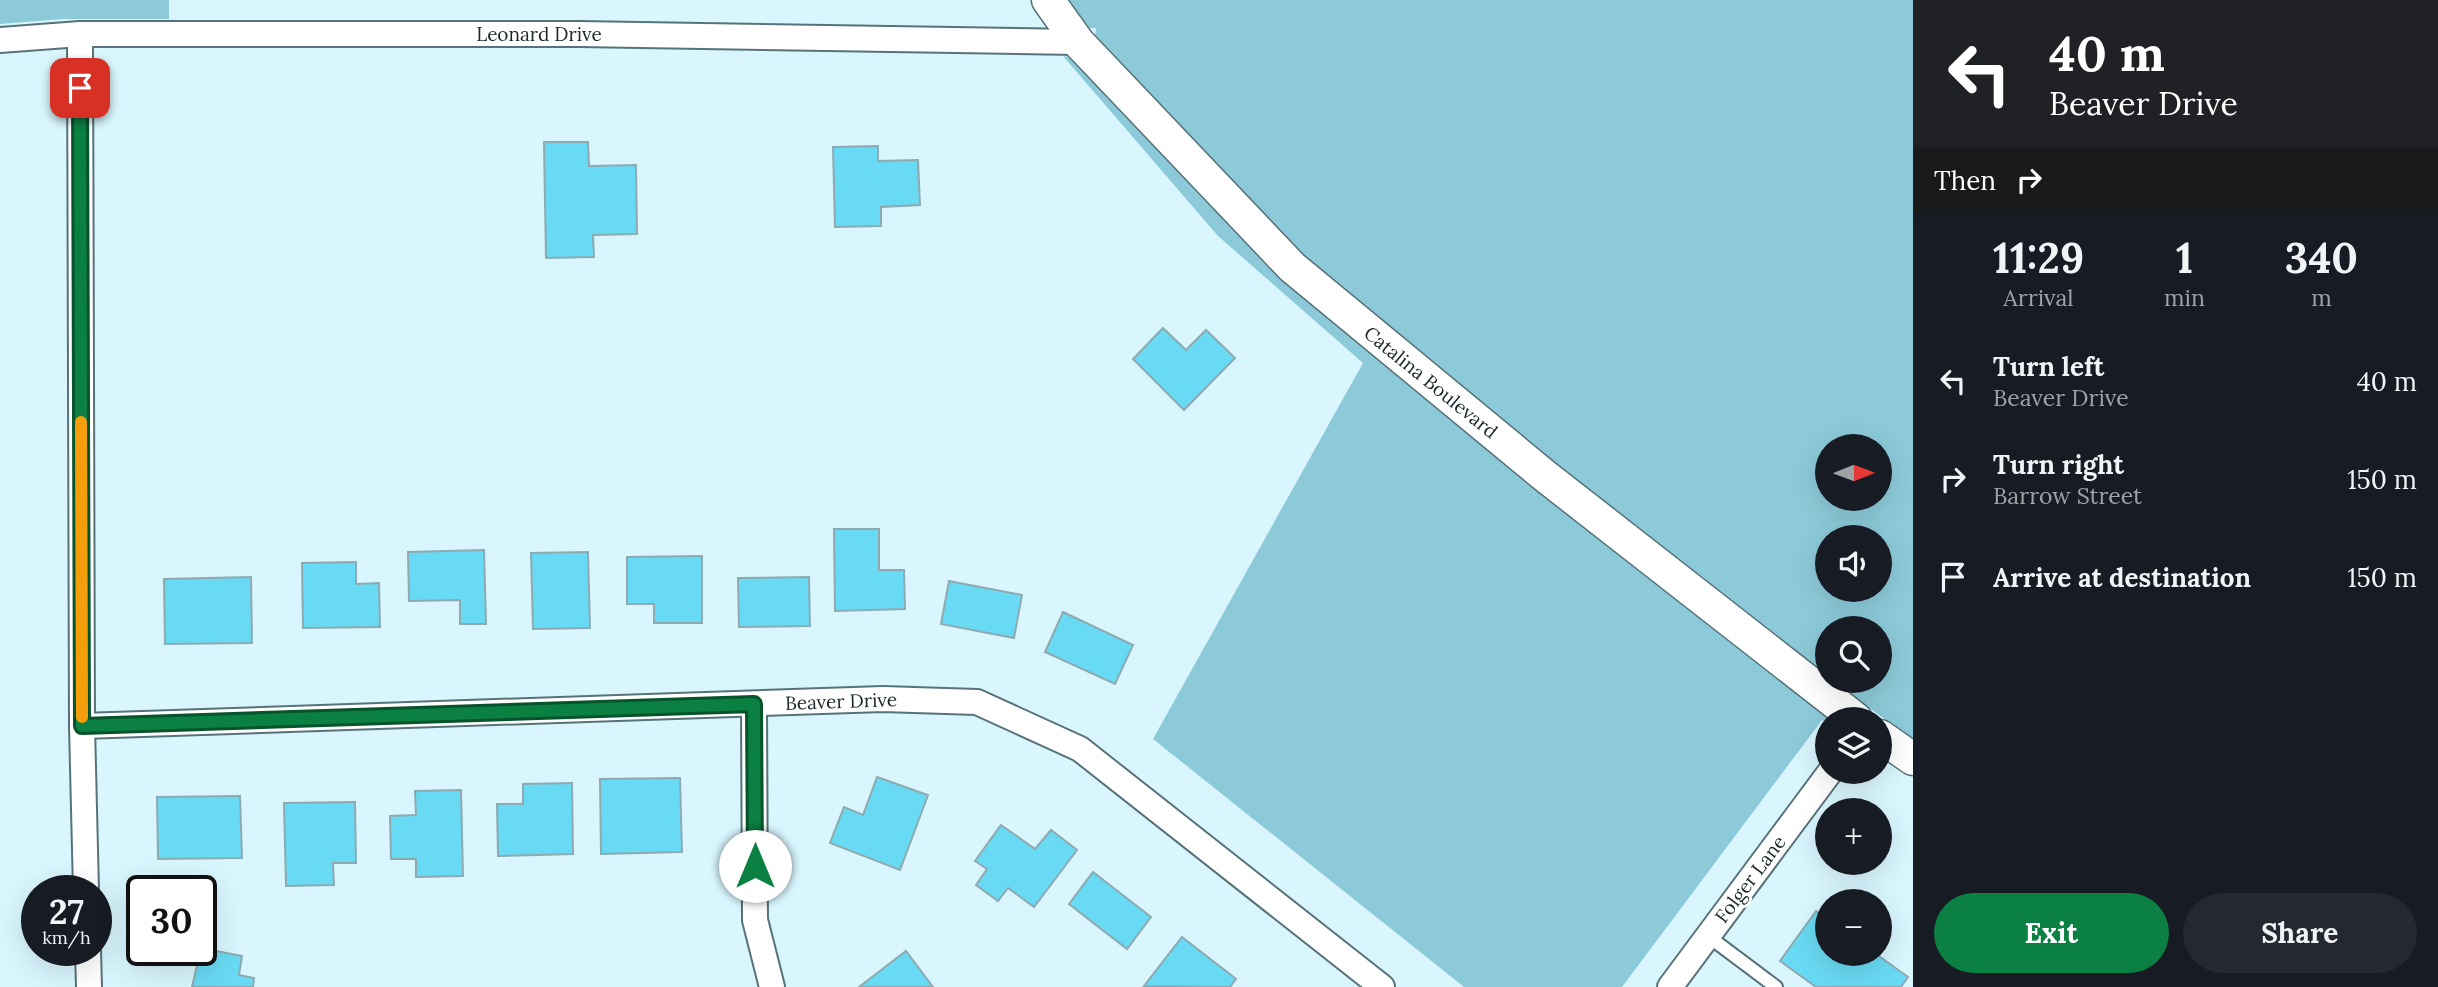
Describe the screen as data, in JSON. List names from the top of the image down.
{
  "streets": {
    "street": [
      "Leonard Drive",
      "Catalina Boulevard",
      "Beaver Drive",
      "Folger Lane"
    ]
  },
  "crossings": [
    ["Leonard Drive", "Catalina Boulevard"]
  ],
  "north": "right",
  "page": {
    "turn": ["40 m", "Beaver Drive"],
    "then": "Then",
    "eta": [
      "11:29",
      "Arrival",
      "1",
      "min",
      "340",
      "m"
    ],
    "list": [
      {
        "name": "Turn left",
        "note": "Beaver Drive",
        "value": "40 m"
      },
      {
        "name": "Turn right",
        "note": "Barrow Street",
        "value": "150 m"
      },
      {
        "name": "Arrive at destination",
        "value": "150 m"
      }
    ],
    "map_buttons": ["+", "−"],
    "speed": "27 km/h",
    "limit": "30",
    "buttons": ["Exit", "Share"]
  }
}
